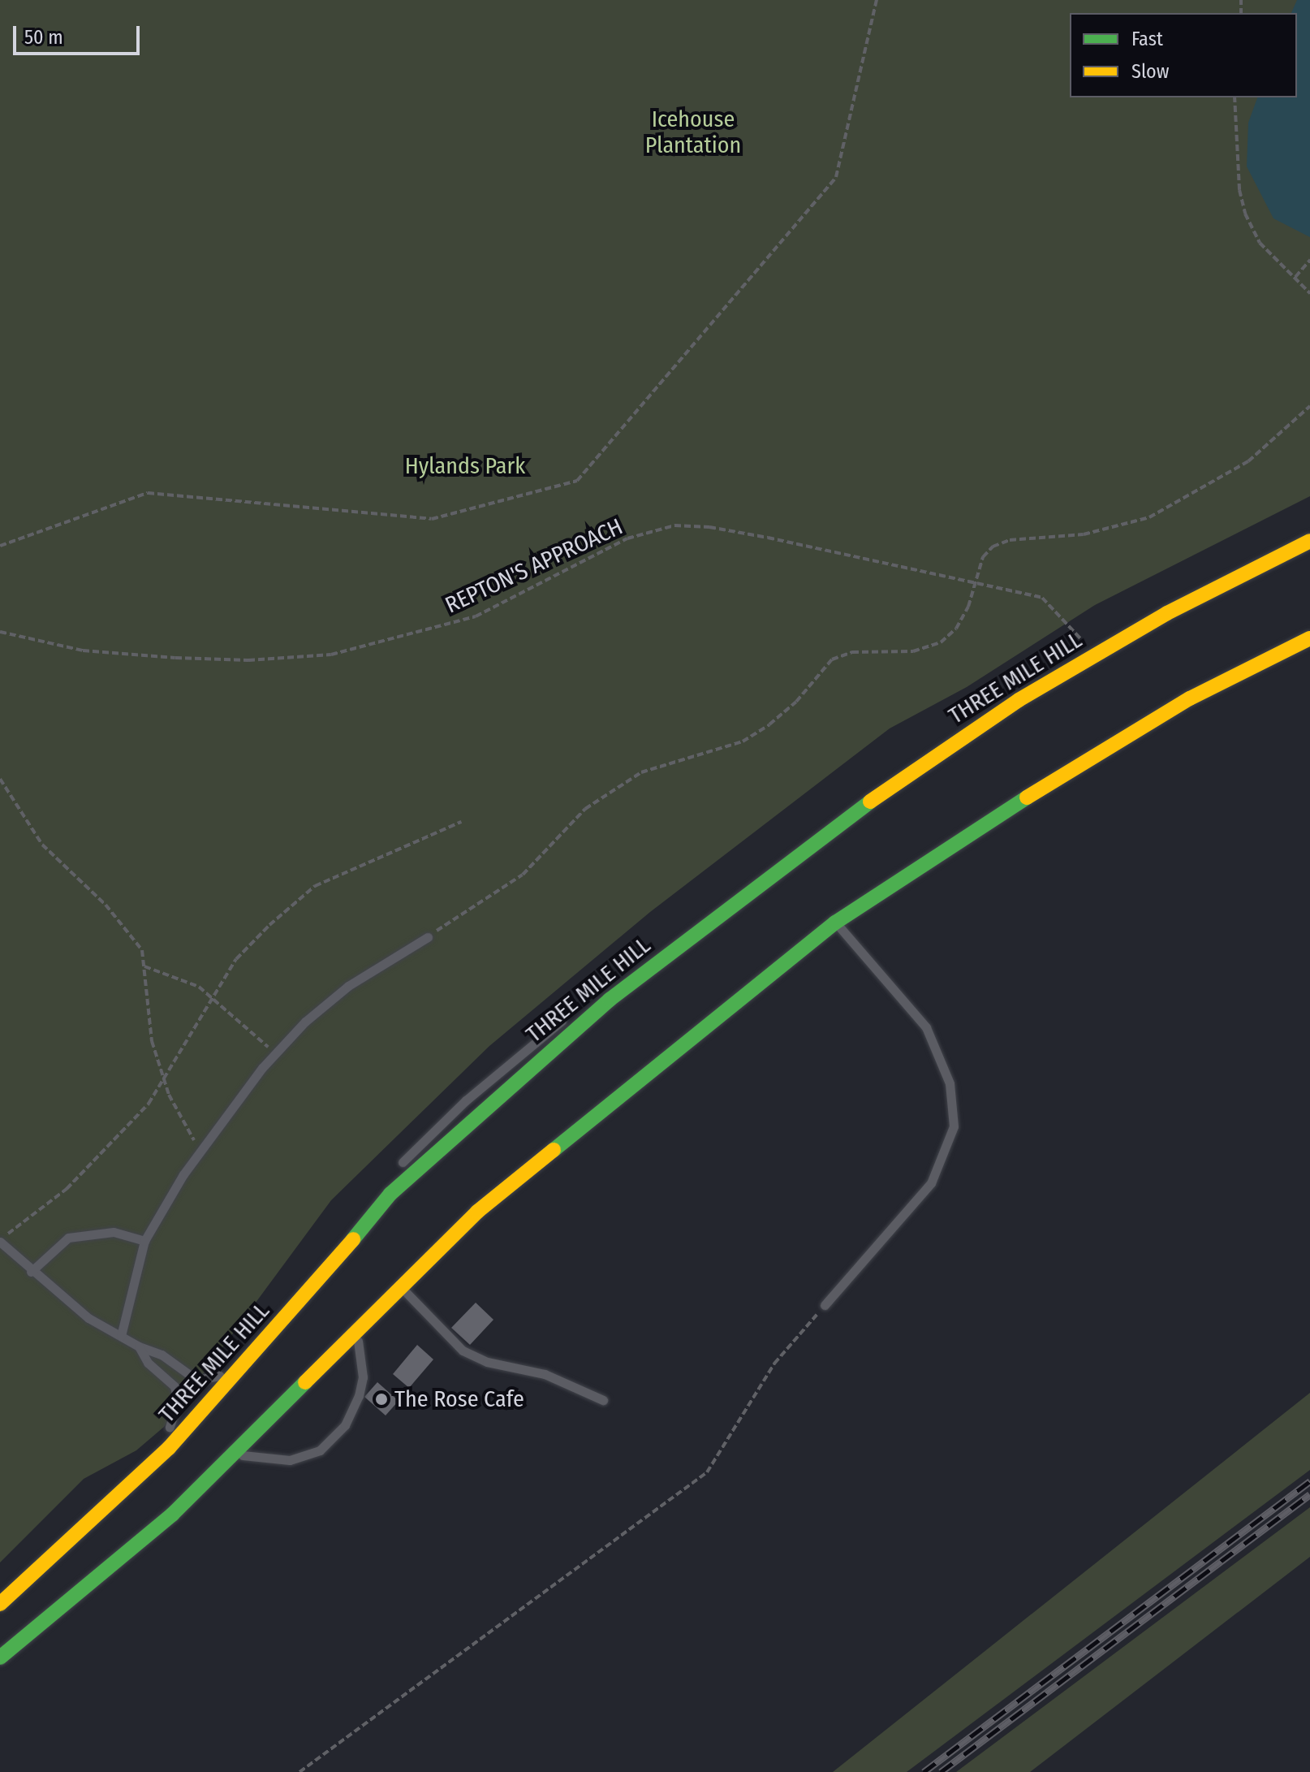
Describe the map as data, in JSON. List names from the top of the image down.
{
  "streets": {
    "highway": ["THREE MILE HILL"],
    "path": ["REPTON'S APPROACH"]
  },
  "parks": ["Icehouse Plantation", "Hylands Park"],
  "places": ["The Rose Cafe"],
  "legend": ["Fast", "Slow"],
  "scale_bar": "50 m"
}
